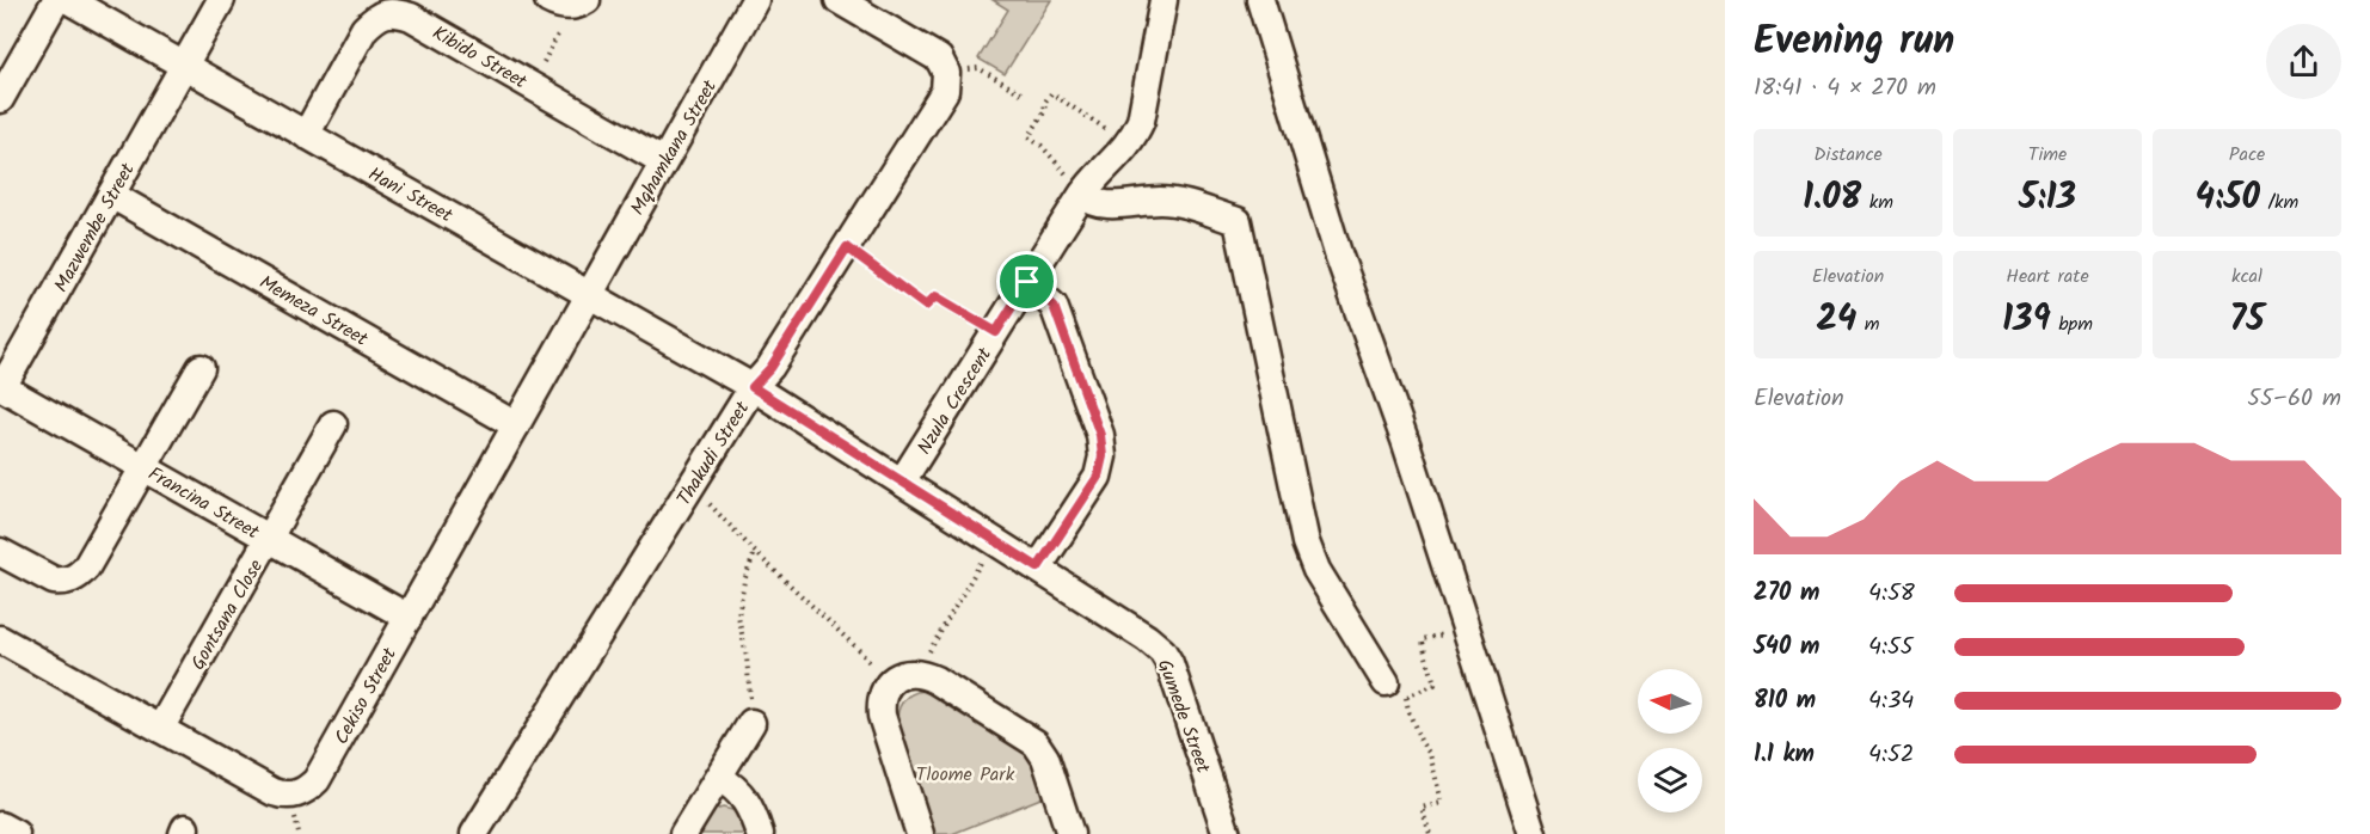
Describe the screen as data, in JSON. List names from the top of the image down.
{
  "streets": {
    "street": [
      "Kibido Street",
      "Mqhamkana Street",
      "Hani Street",
      "Mazwembe Street",
      "Memeza Street",
      "Nzula Crescent",
      "Thakudi Street",
      "Francina Street",
      "Gontsana Close",
      "Cekiso Street",
      "Gumede Street"
    ]
  },
  "crossings": [
    ["Kibido Street", "Mqhamkana Street"],
    ["Kibido Street", "Hani Street"],
    ["Mqhamkana Street", "Hani Street"],
    ["Mqhamkana Street", "Cekiso Street"],
    ["Hani Street", "Mazwembe Street"],
    ["Hani Street", "Thakudi Street"],
    ["Hani Street", "Cekiso Street"],
    ["Hani Street", "Gumede Street"],
    ["Mazwembe Street", "Memeza Street"],
    ["Mazwembe Street", "Francina Street"],
    ["Memeza Street", "Cekiso Street"],
    ["Nzula Crescent", "Gumede Street"],
    ["Thakudi Street", "Gumede Street"],
    ["Francina Street", "Gontsana Close"],
    ["Francina Street", "Cekiso Street"],
    ["Gontsana Close", "Cekiso Street"]
  ],
  "parks": ["Tloome Park"],
  "north": "left",
  "page": {
    "heading": ["Evening run", "18:41 · 4 × 270 m"],
    "stats": [
      ["Distance", "1.08 km"],
      ["Time", "5:13"],
      ["Pace", "4:50 /km"],
      ["Elevation", "24 m"],
      ["Heart rate", "139 bpm"],
      ["kcal", "75"]
    ],
    "chart": ["Elevation", "55–60 m"],
    "list": [
      {
        "name": "270 m",
        "note": "4:58"
      },
      {
        "name": "540 m",
        "note": "4:55"
      },
      {
        "name": "810 m",
        "note": "4:34"
      },
      {
        "name": "1.1 km",
        "note": "4:52"
      }
    ]
  }
}
